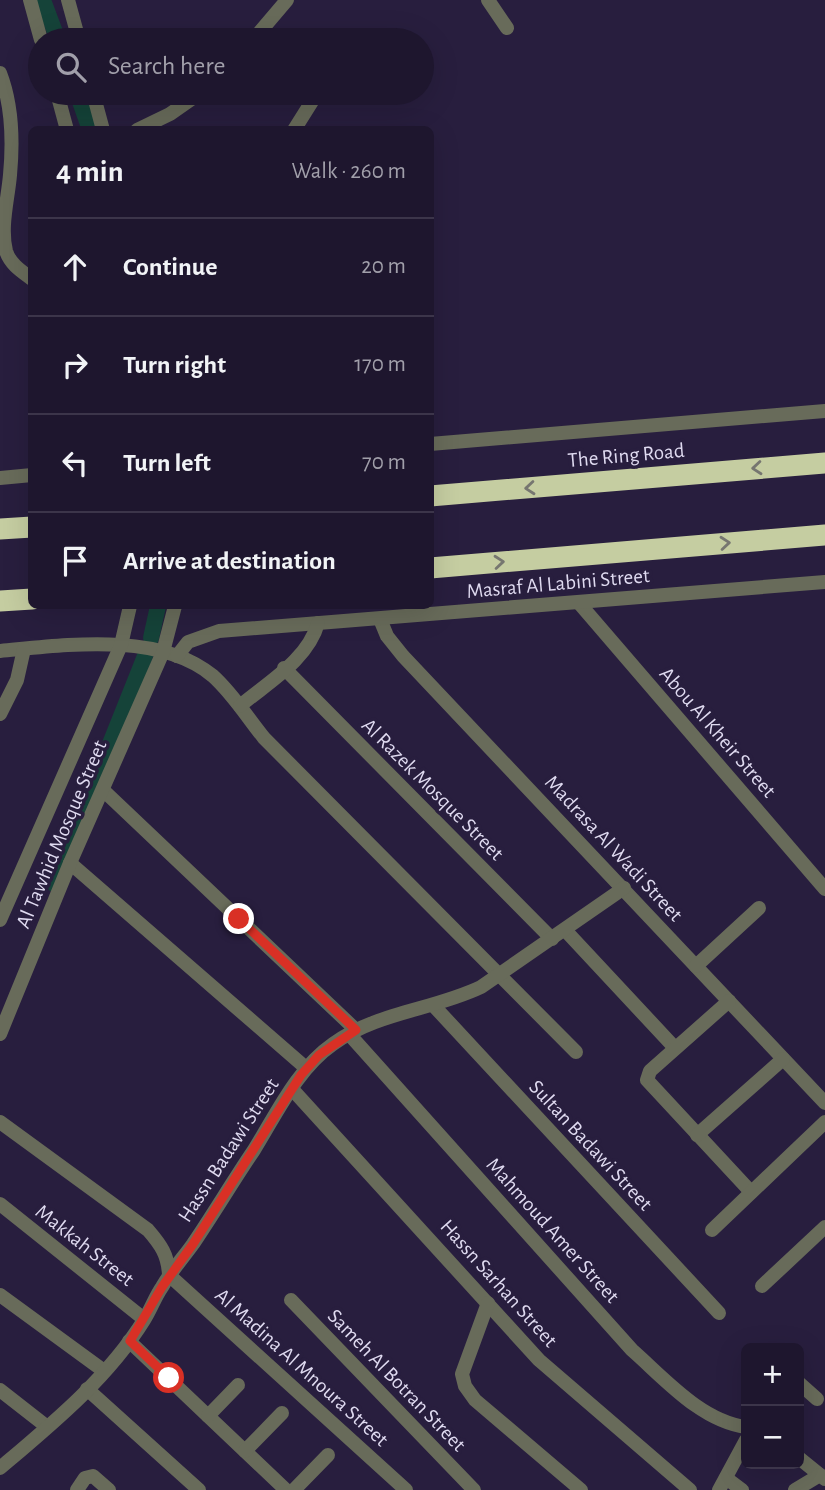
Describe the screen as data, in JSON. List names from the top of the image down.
{
  "streets": {
    "highway": ["The Ring Road"],
    "street": [
      "Masraf Al Labini Street",
      "Abou Al Kheir Street",
      "Al Razek Mosque Street",
      "Al Tawhid Mosque Street",
      "Madrasa Al Wadi Street",
      "Sultan Badawi Street",
      "Hassn Badawi Street",
      "Mahmoud Amer Street",
      "Makkah Street",
      "Hassn Sarhan Street",
      "Al Madina Al Mnoura Street",
      "Sameh Al Botran Street"
    ]
  },
  "crossings": [
    ["Masraf Al Labini Street", "Abou Al Kheir Street"],
    ["Masraf Al Labini Street", "Al Tawhid Mosque Street"],
    ["Masraf Al Labini Street", "Madrasa Al Wadi Street"],
    ["Al Razek Mosque Street", "Hassn Badawi Street"],
    ["Al Tawhid Mosque Street", "Mahmoud Amer Street"],
    ["Madrasa Al Wadi Street", "Hassn Badawi Street"],
    ["Sultan Badawi Street", "Hassn Badawi Street"],
    ["Hassn Badawi Street", "Mahmoud Amer Street"],
    ["Hassn Badawi Street", "Makkah Street"],
    ["Hassn Badawi Street", "Hassn Sarhan Street"],
    ["Hassn Badawi Street", "Al Madina Al Mnoura Street"]
  ],
  "page": {
    "search": "Search here",
    "heading": ["4 min", "Walk · 260 m"],
    "list": [
      ["Continue", "20 m"],
      ["Turn right", "170 m"],
      ["Turn left", "70 m"],
      "Arrive at destination"
    ],
    "map_buttons": ["+", "−"]
  }
}
